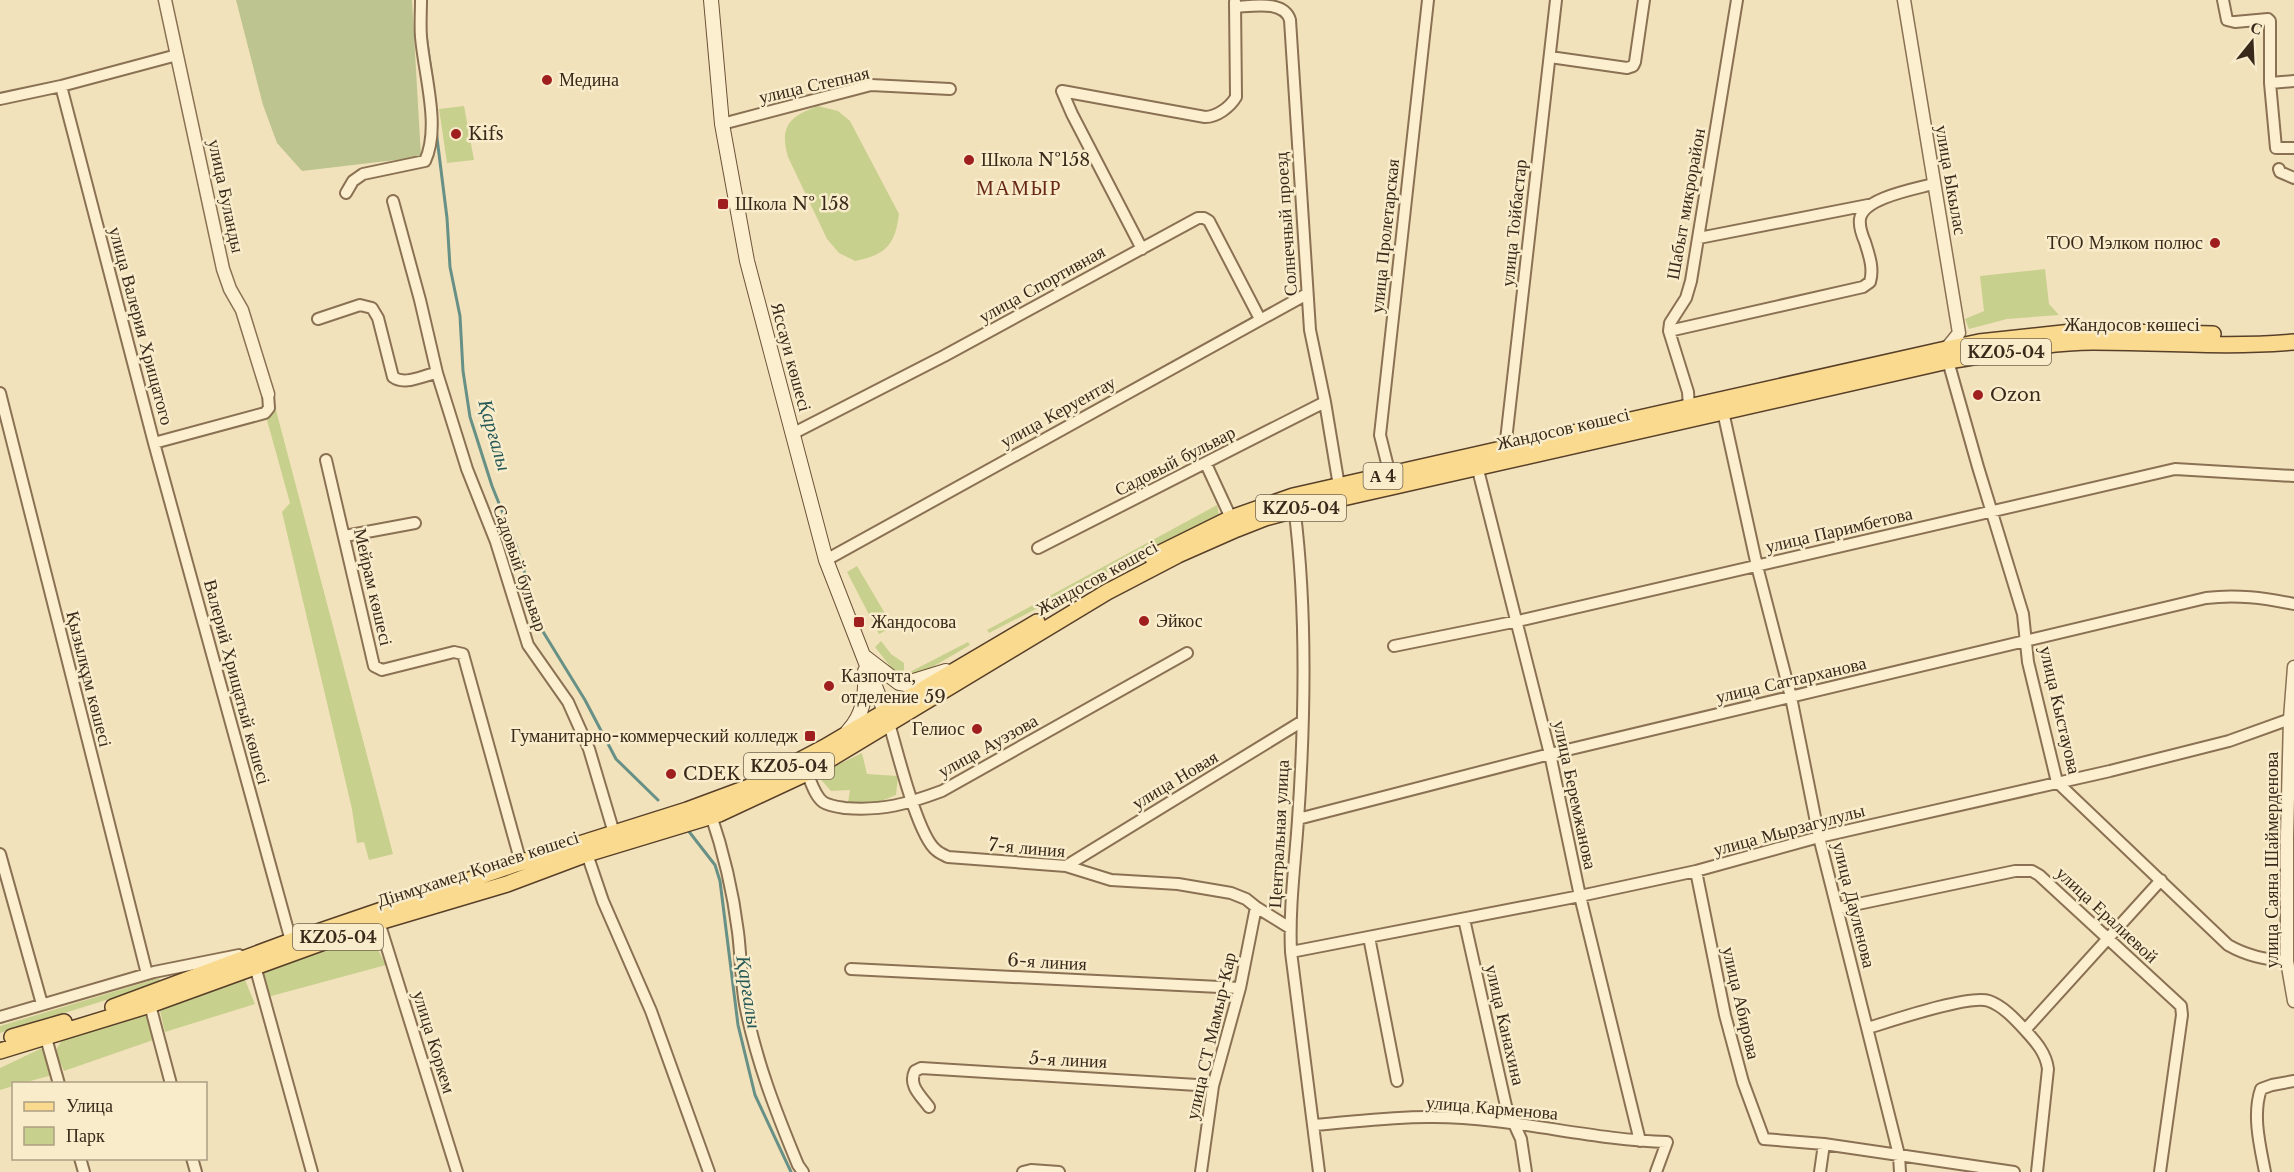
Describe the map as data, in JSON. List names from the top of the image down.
{
  "streets": {
    "main road": [
      "Жандосов көшесі",
      "KZ05-04",
      "Яссауи көшесі",
      "А 4",
      "Дінмұхамед Қонаев көшесі"
    ],
    "street": [
      "улица Степная",
      "улица Ыкылас",
      "улица Буланды",
      "Шабыт микрорайон",
      "улица Тойбастар",
      "Солнечный проезд",
      "улица Пролетарская",
      "улица Спортивная",
      "улица Валерия Хрищатого",
      "улица Керуентау",
      "Садовый бульвар",
      "улица Паримбетова",
      "Мейрам көшесі",
      "Қызылқұм көшесі",
      "улица Саттарханова",
      "Валерий Хрищатый көшесі",
      "улица Кыстауова",
      "улица Ауэзова",
      "улица Новая",
      "улица Беремжанова",
      "улица Мырзагулулы",
      "Центральная улица",
      "7-я линия",
      "улица Саяна Шаймерденова",
      "улица Дауленова",
      "улица Ералиевой",
      "6-я линия",
      "улица Абирова",
      "улица Канахина",
      "улица СТ Мамыр-Кар",
      "улица Коркем",
      "5-я линия",
      "улица Карменова"
    ]
  },
  "crossings": [
    ["улица Степная", "Яссауи көшесі"],
    ["улица Ыкылас", "Жандосов көшесі"],
    ["улица Ыкылас", "улица Кыстауова"],
    ["улица Буланды", "улица Валерия Хрищатого"],
    ["улица Тойбастар", "Жандосов көшесі"],
    ["Солнечный проезд", "Жандосов көшесі"],
    ["Солнечный проезд", "улица Керуентау"],
    ["Солнечный проезд", "Садовый бульвар"],
    ["улица Пролетарская", "Жандосов көшесі"],
    ["улица Спортивная", "Яссауи көшесі"],
    ["улица Спортивная", "улица Керуентау"],
    ["Жандосов көшесі", "KZ05-04"],
    ["Жандосов көшесі", "Яссауи көшесі"],
    ["Жандосов көшесі", "улица Кыстауова"],
    ["Жандосов көшесі", "улица Беремжанова"],
    ["Жандосов көшесі", "Центральная улица"],
    ["Жандосов көшесі", "7-я линия"],
    ["Жандосов көшесі", "Дінмұхамед Қонаев көшесі"],
    ["Жандосов көшесі", "улица Дауленова"],
    ["улица Валерия Хрищатого", "Валерий Хрищатый көшесі"],
    ["KZ05-04", "Яссауи көшесі"],
    ["KZ05-04", "7-я линия"],
    ["KZ05-04", "Дінмұхамед Қонаев көшесі"],
    ["Яссауи көшесі", "улица Керуентау"],
    ["Яссауи көшесі", "7-я линия"],
    ["Яссауи көшесі", "Дінмұхамед Қонаев көшесі"],
    ["Садовый бульвар", "Дінмұхамед Қонаев көшесі"],
    ["улица Паримбетова", "улица Кыстауова"],
    ["улица Паримбетова", "улица Беремжанова"],
    ["улица Паримбетова", "улица Дауленова"],
    ["Мейрам көшесі", "Дінмұхамед Қонаев көшесі"],
    ["улица Саттарханова", "улица Кыстауова"],
    ["улица Саттарханова", "улица Беремжанова"],
    ["улица Саттарханова", "Центральная улица"],
    ["улица Саттарханова", "улица Дауленова"],
    ["Валерий Хрищатый көшесі", "Дінмұхамед Қонаев көшесі"],
    ["улица Кыстауова", "улица Мырзагулулы"],
    ["улица Кыстауова", "улица Саяна Шаймерденова"],
    ["улица Ауэзова", "7-я линия"],
    ["улица Ауэзова", "Дінмұхамед Қонаев көшесі"],
    ["улица Новая", "Центральная улица"],
    ["улица Новая", "7-я линия"],
    ["улица Беремжанова", "улица Мырзагулулы"],
    ["улица Беремжанова", "улица Карменова"],
    ["улица Мырзагулулы", "Центральная улица"],
    ["улица Мырзагулулы", "улица Саяна Шаймерденова"],
    ["улица Мырзагулулы", "улица Дауленова"],
    ["улица Мырзагулулы", "улица Абирова"],
    ["улица Мырзагулулы", "улица Канахина"],
    ["Центральная улица", "7-я линия"],
    ["Центральная улица", "улица Карменова"],
    ["7-я линия", "Дінмұхамед Қонаев көшесі"],
    ["7-я линия", "улица СТ Мамыр-Кар"],
    ["Дінмұхамед Қонаев көшесі", "улица Коркем"],
    ["улица Дауленова", "улица Ералиевой"],
    ["6-я линия", "улица СТ Мамыр-Кар"],
    ["улица Канахина", "улица Карменова"],
    ["улица СТ Мамыр-Кар", "5-я линия"]
  ],
  "districts": ["МАМЫР"],
  "water": ["Қарғалы"],
  "places": {
    "other": [
      "Медина",
      "Kifs",
      "Школа №158",
      "ТОО Мэлком полюс",
      "Ozon",
      "Эйкос",
      "Казпочта, отделение 59",
      "Гелиос",
      "CDEK"
    ],
    "transit": ["Школа № 158", "Жандосова", "Гуманитарно-коммерческий колледж"]
  },
  "legend": ["Улица", "Парк"],
  "north": "top"
}
